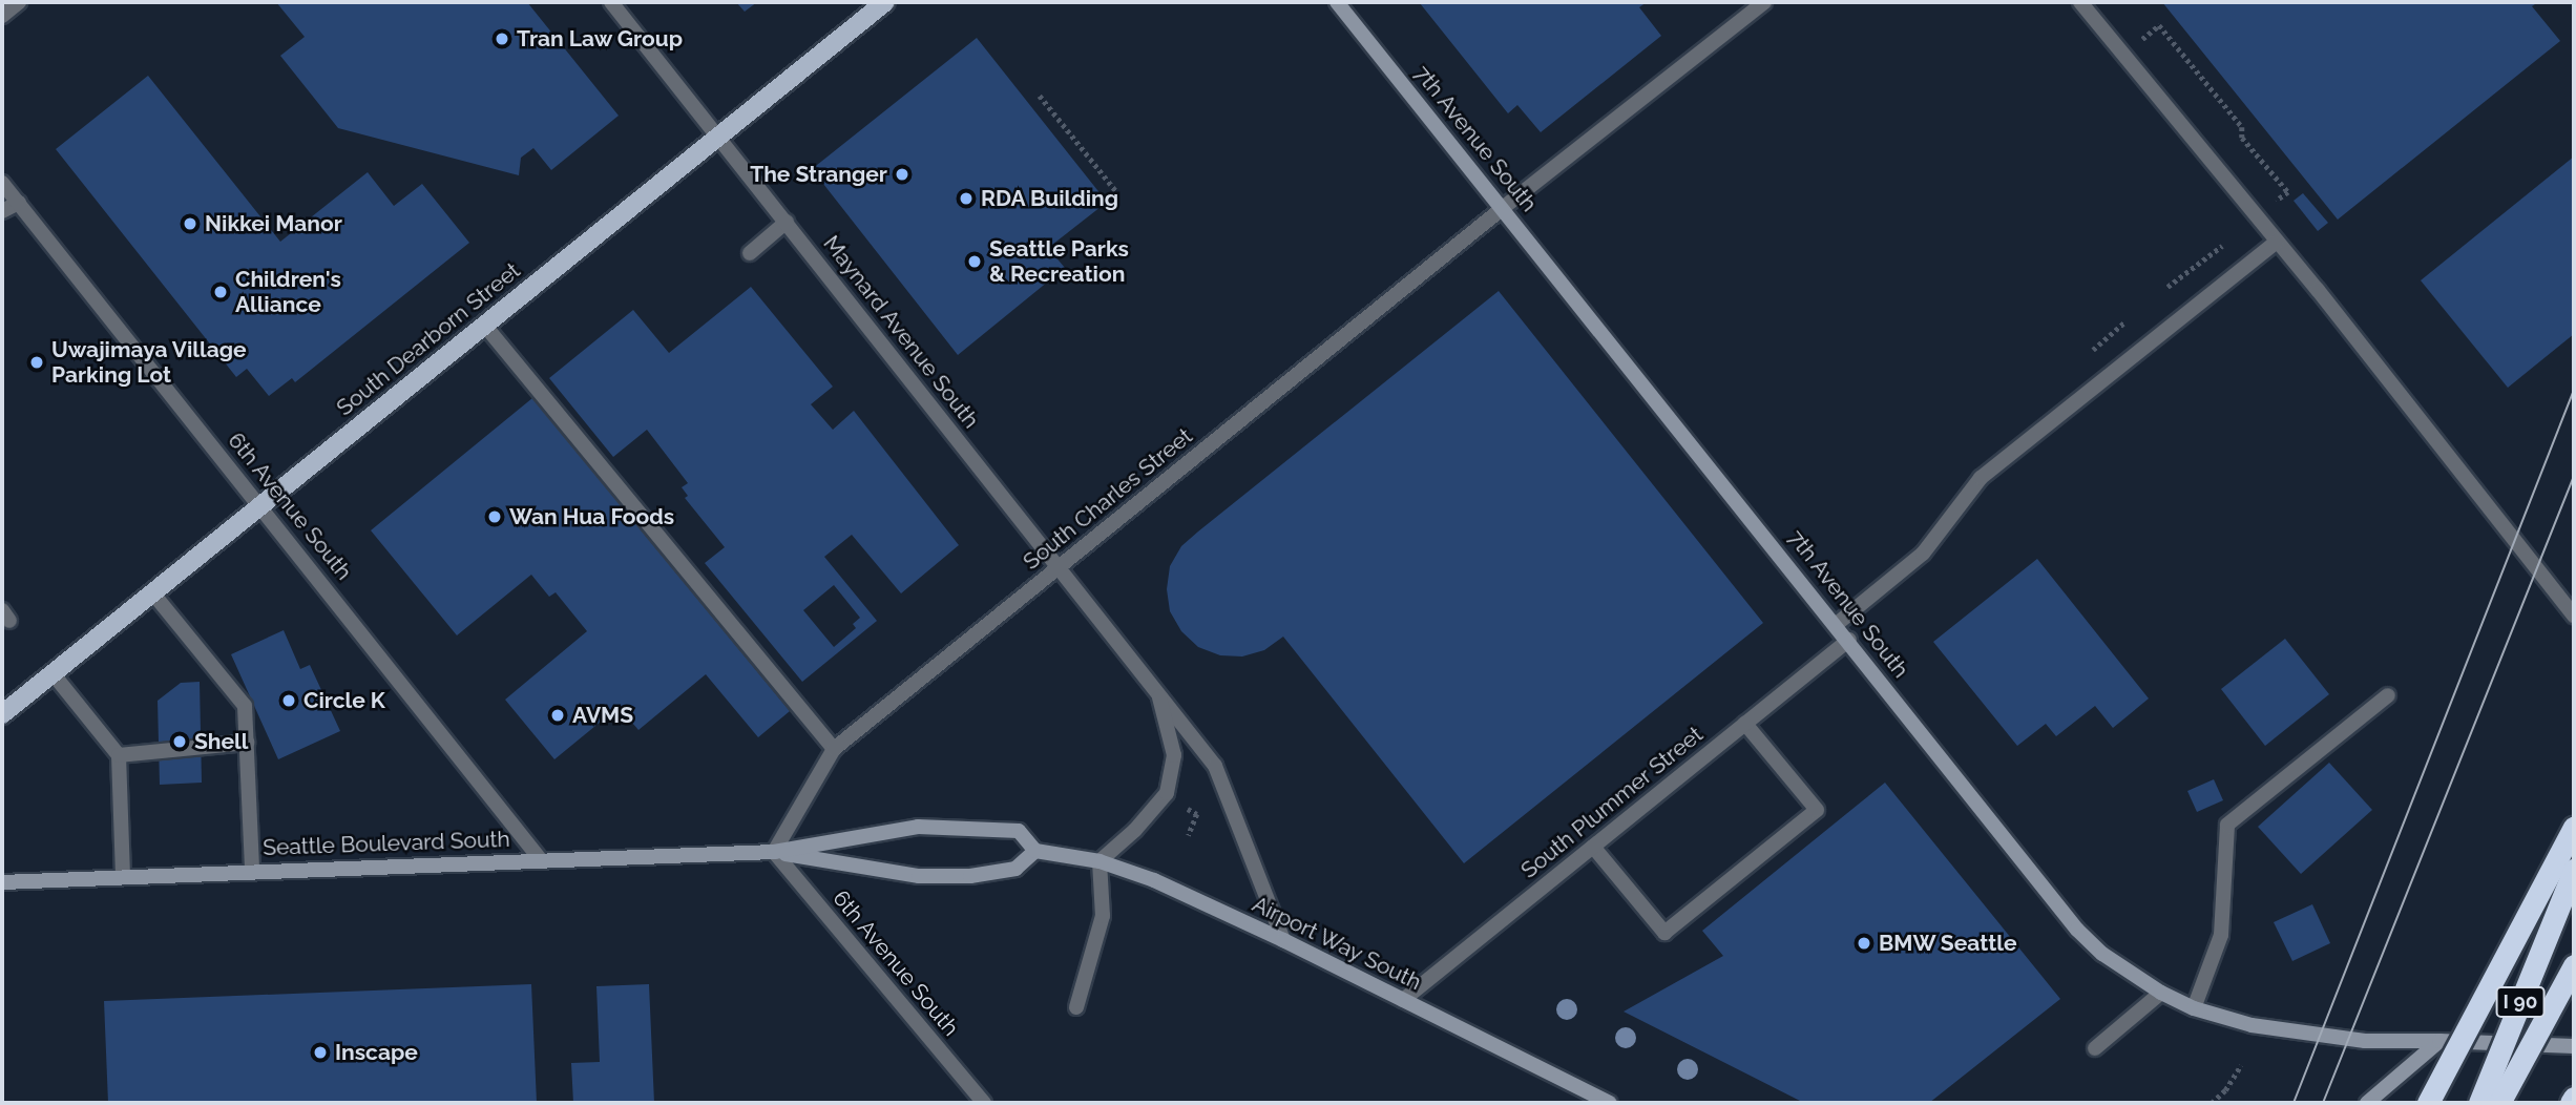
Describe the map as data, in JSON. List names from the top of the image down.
{
  "streets": {
    "highway": ["I 90"],
    "main road": [
      "7th Avenue South",
      "South Dearborn Street",
      "Seattle Boulevard South",
      "Airport Way South"
    ],
    "street": [
      "Maynard Avenue South",
      "South Charles Street",
      "6th Avenue South",
      "South Plummer Street"
    ]
  },
  "crossings": [
    ["7th Avenue South", "South Charles Street"],
    ["7th Avenue South", "South Plummer Street"],
    ["Maynard Avenue South", "South Dearborn Street"],
    ["Maynard Avenue South", "South Charles Street"],
    ["Maynard Avenue South", "Airport Way South"],
    ["South Dearborn Street", "6th Avenue South"],
    ["South Charles Street", "6th Avenue South"],
    ["South Charles Street", "Seattle Boulevard South"],
    ["South Charles Street", "Airport Way South"],
    ["6th Avenue South", "Seattle Boulevard South"],
    ["6th Avenue South", "Airport Way South"],
    ["South Plummer Street", "Airport Way South"],
    ["Seattle Boulevard South", "Airport Way South"]
  ],
  "places": [
    "Tran Law Group",
    "The Stranger",
    "RDA Building",
    "Nikkei Manor",
    "Seattle Parks & Recreation",
    "Children's Alliance",
    "Uwajimaya Village Parking Lot",
    "Wan Hua Foods",
    "Circle K",
    "AVMS",
    "Shell",
    "BMW Seattle",
    "Inscape"
  ]
}
